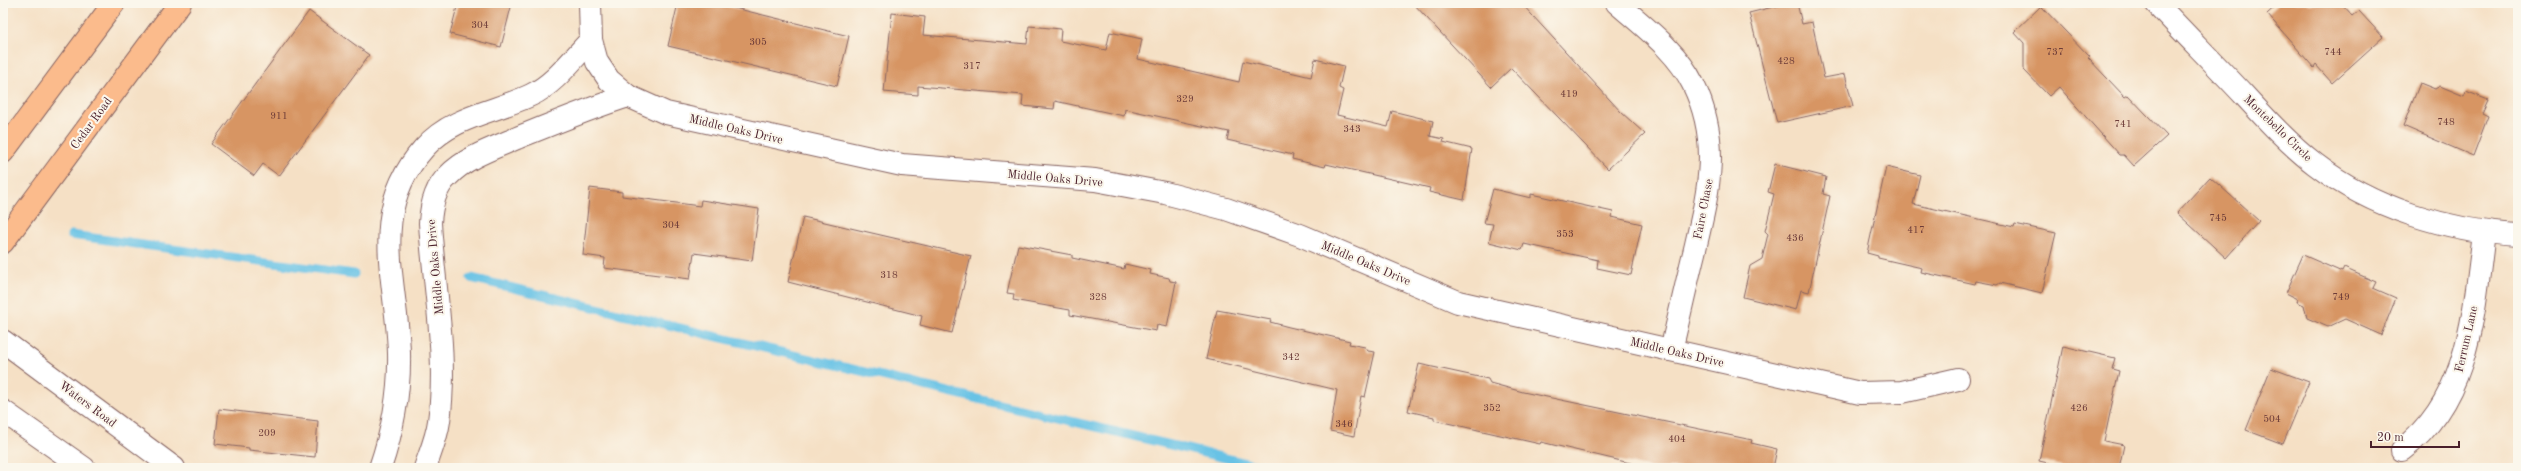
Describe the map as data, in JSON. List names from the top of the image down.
{
  "streets": {
    "main road": ["Cedar Road"],
    "street": [
      "Montebello Circle",
      "Middle Oaks Drive",
      "Faire Chase",
      "Ferrum Lane",
      "Waters Road"
    ]
  },
  "crossings": [
    ["Montebello Circle", "Ferrum Lane"],
    ["Middle Oaks Drive", "Faire Chase"]
  ],
  "house_numbers": [
    "304",
    "305",
    "737",
    "744",
    "428",
    "317",
    "419",
    "329",
    "911",
    "748",
    "741",
    "343",
    "745",
    "304",
    "417",
    "353",
    "436",
    "318",
    "328",
    "749",
    "342",
    "352",
    "426",
    "504",
    "346",
    "209",
    "404"
  ],
  "scale_bar": "20 m"
}
